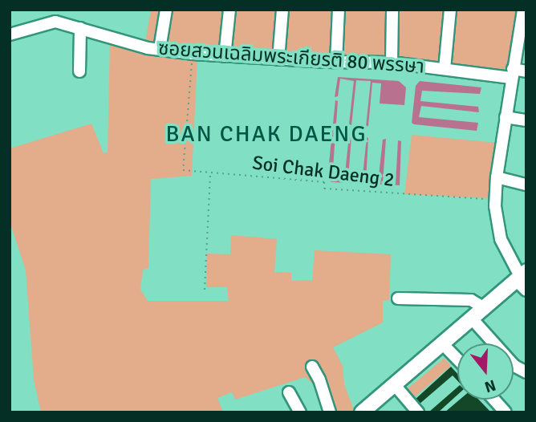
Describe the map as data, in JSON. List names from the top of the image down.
{
  "streets": {
    "street": ["ซอยสวนเฉลิมพระเกียรติ 80 พรรษา"],
    "path": ["Soi Chak Daeng 2"]
  },
  "crossings": [
    ["ซอยสวนเฉลิมพระเกียรติ 80 พรรษา", "Soi Chak Daeng 2"]
  ],
  "districts": ["BAN CHAK DAENG"],
  "north": "bottom"
}
